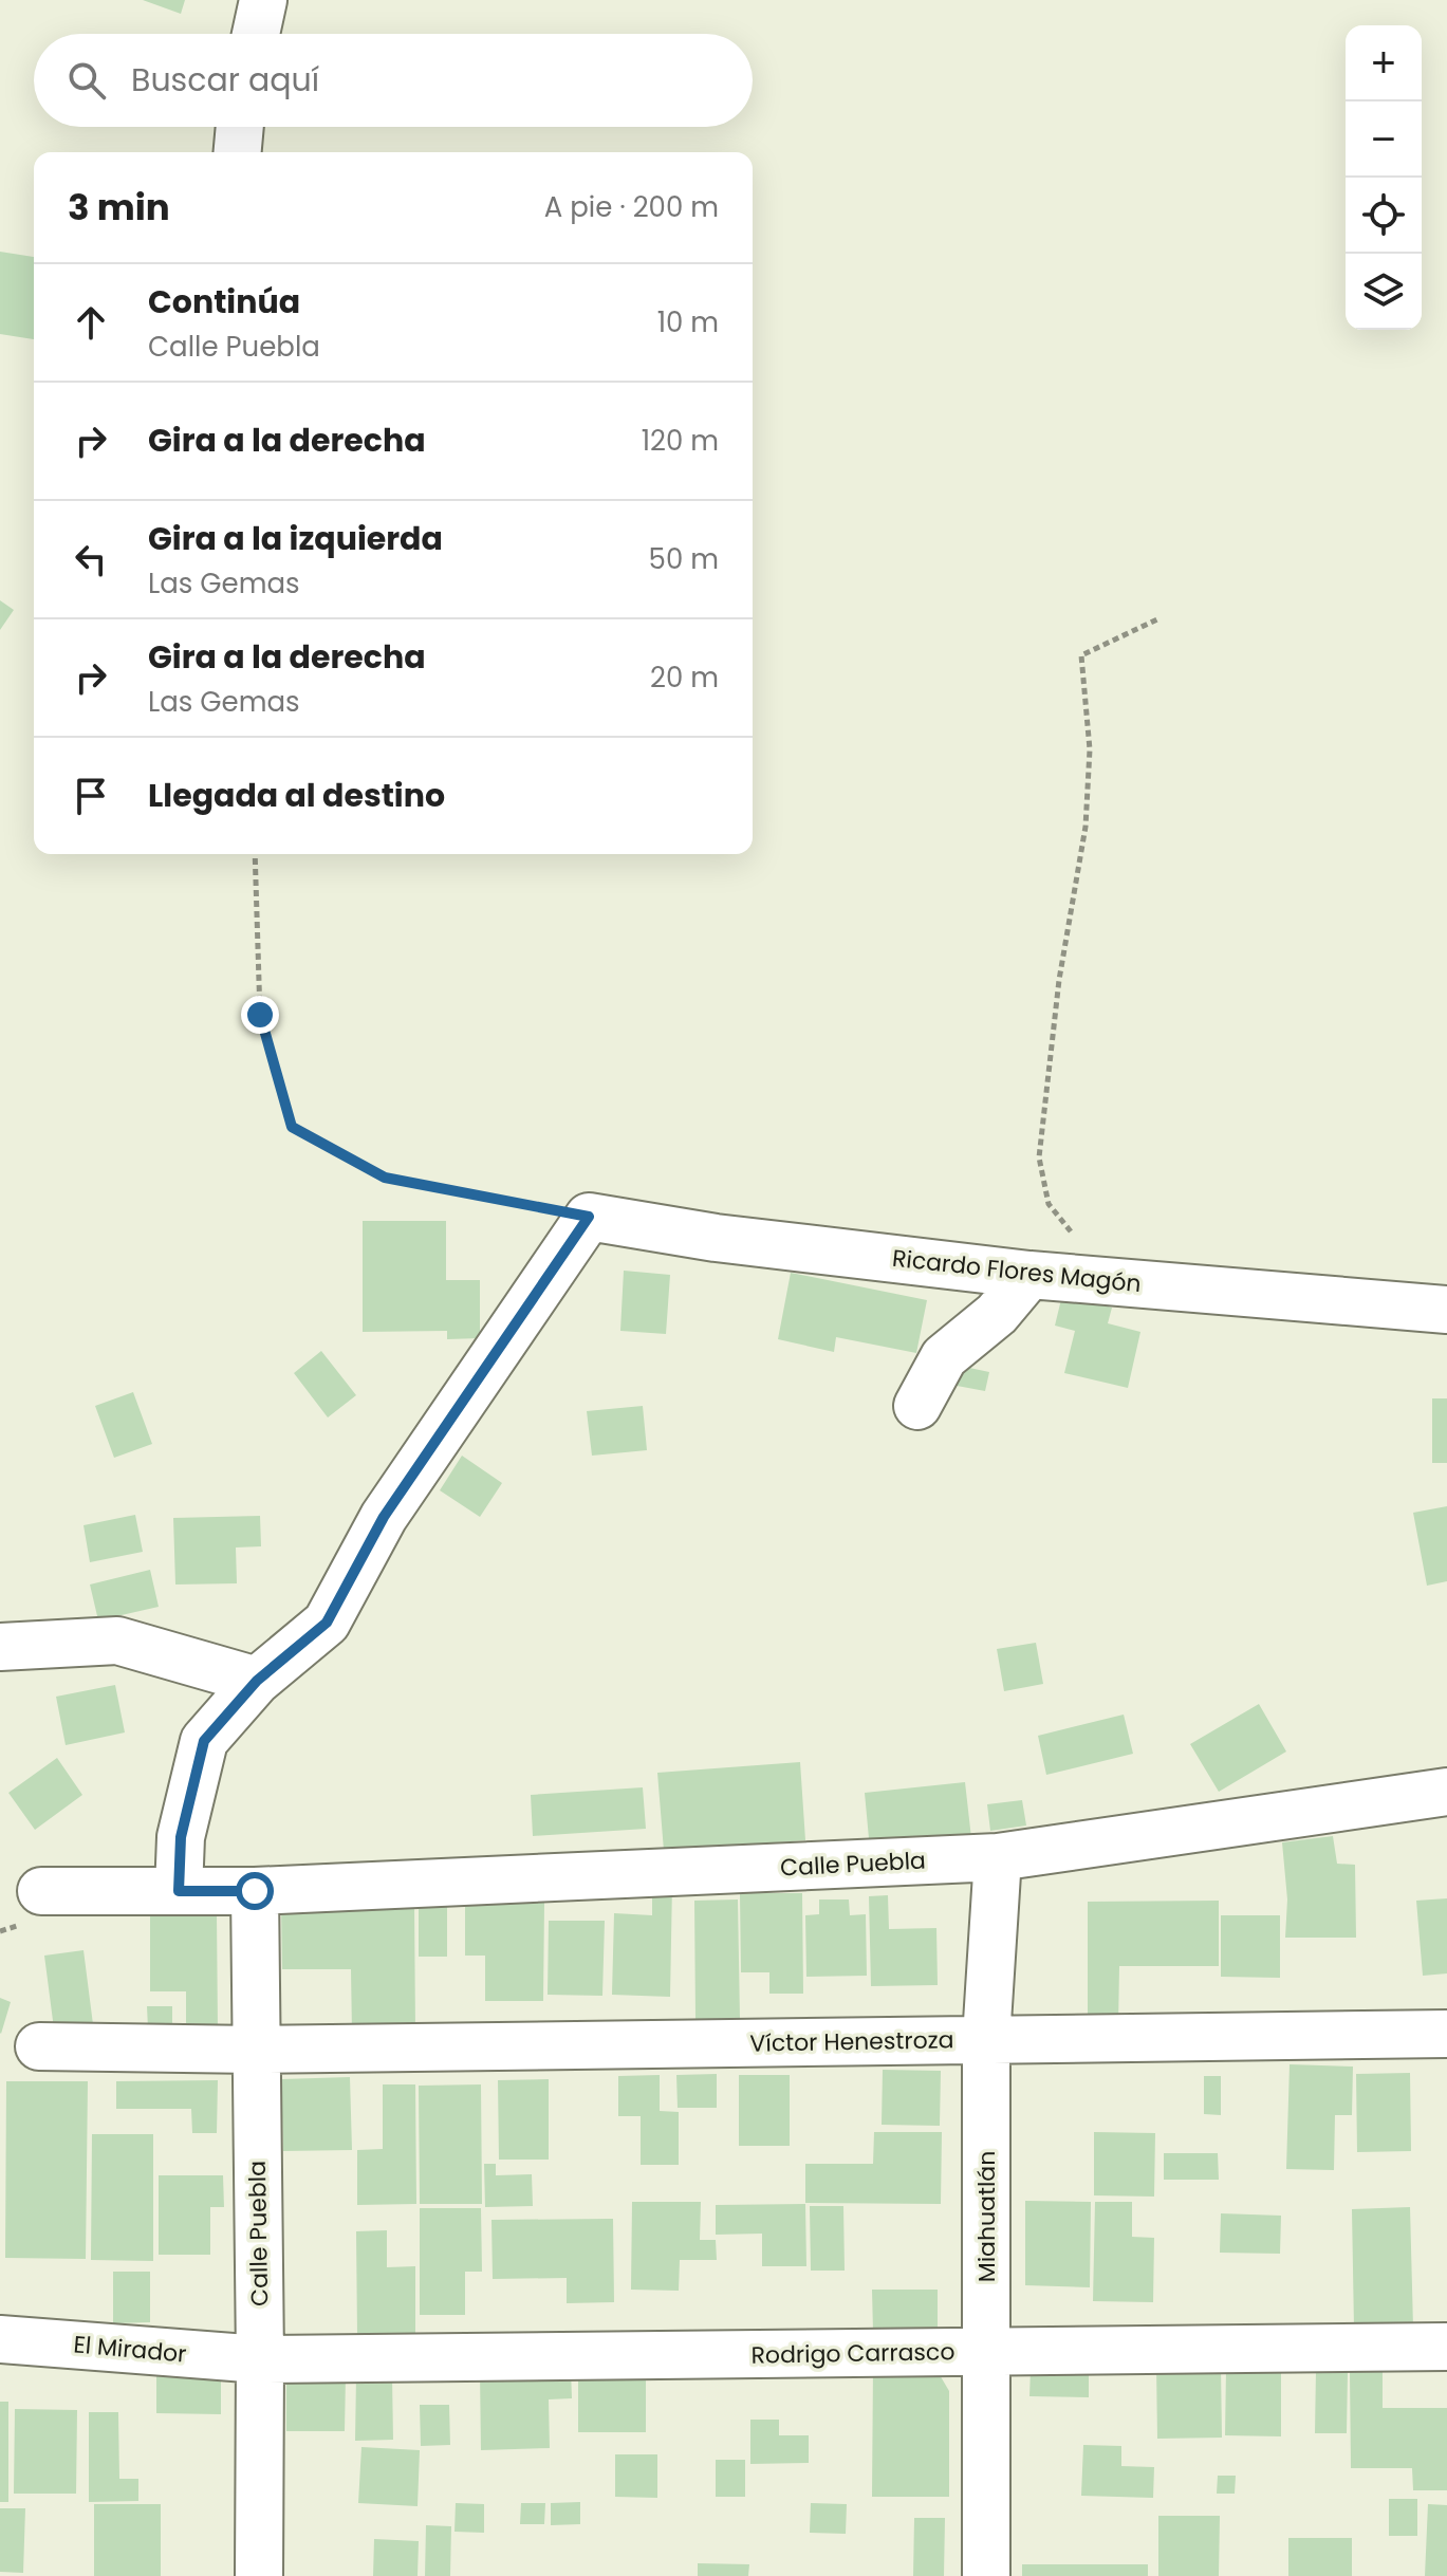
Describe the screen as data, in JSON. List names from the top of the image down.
{
  "streets": {
    "street": [
      "Ricardo Flores Magón",
      "Calle Puebla",
      "Víctor Henestroza",
      "Miahuatlán",
      "El Mirador",
      "Rodrigo Carrasco"
    ]
  },
  "crossings": [
    ["Calle Puebla", "Víctor Henestroza"],
    ["Calle Puebla", "Miahuatlán"],
    ["Calle Puebla", "El Mirador"],
    ["Calle Puebla", "Rodrigo Carrasco"],
    ["Víctor Henestroza", "Miahuatlán"],
    ["Miahuatlán", "Rodrigo Carrasco"],
    ["El Mirador", "Rodrigo Carrasco"]
  ],
  "page": {
    "map_buttons": ["+", "−"],
    "search": "Buscar aquí",
    "heading": ["3 min", "A pie · 200 m"],
    "list": [
      ["Continúa", "Calle Puebla", "10 m"],
      ["Gira a la derecha", "120 m"],
      ["Gira a la izquierda", "Las Gemas", "50 m"],
      ["Gira a la derecha", "Las Gemas", "20 m"],
      "Llegada al destino"
    ]
  }
}
